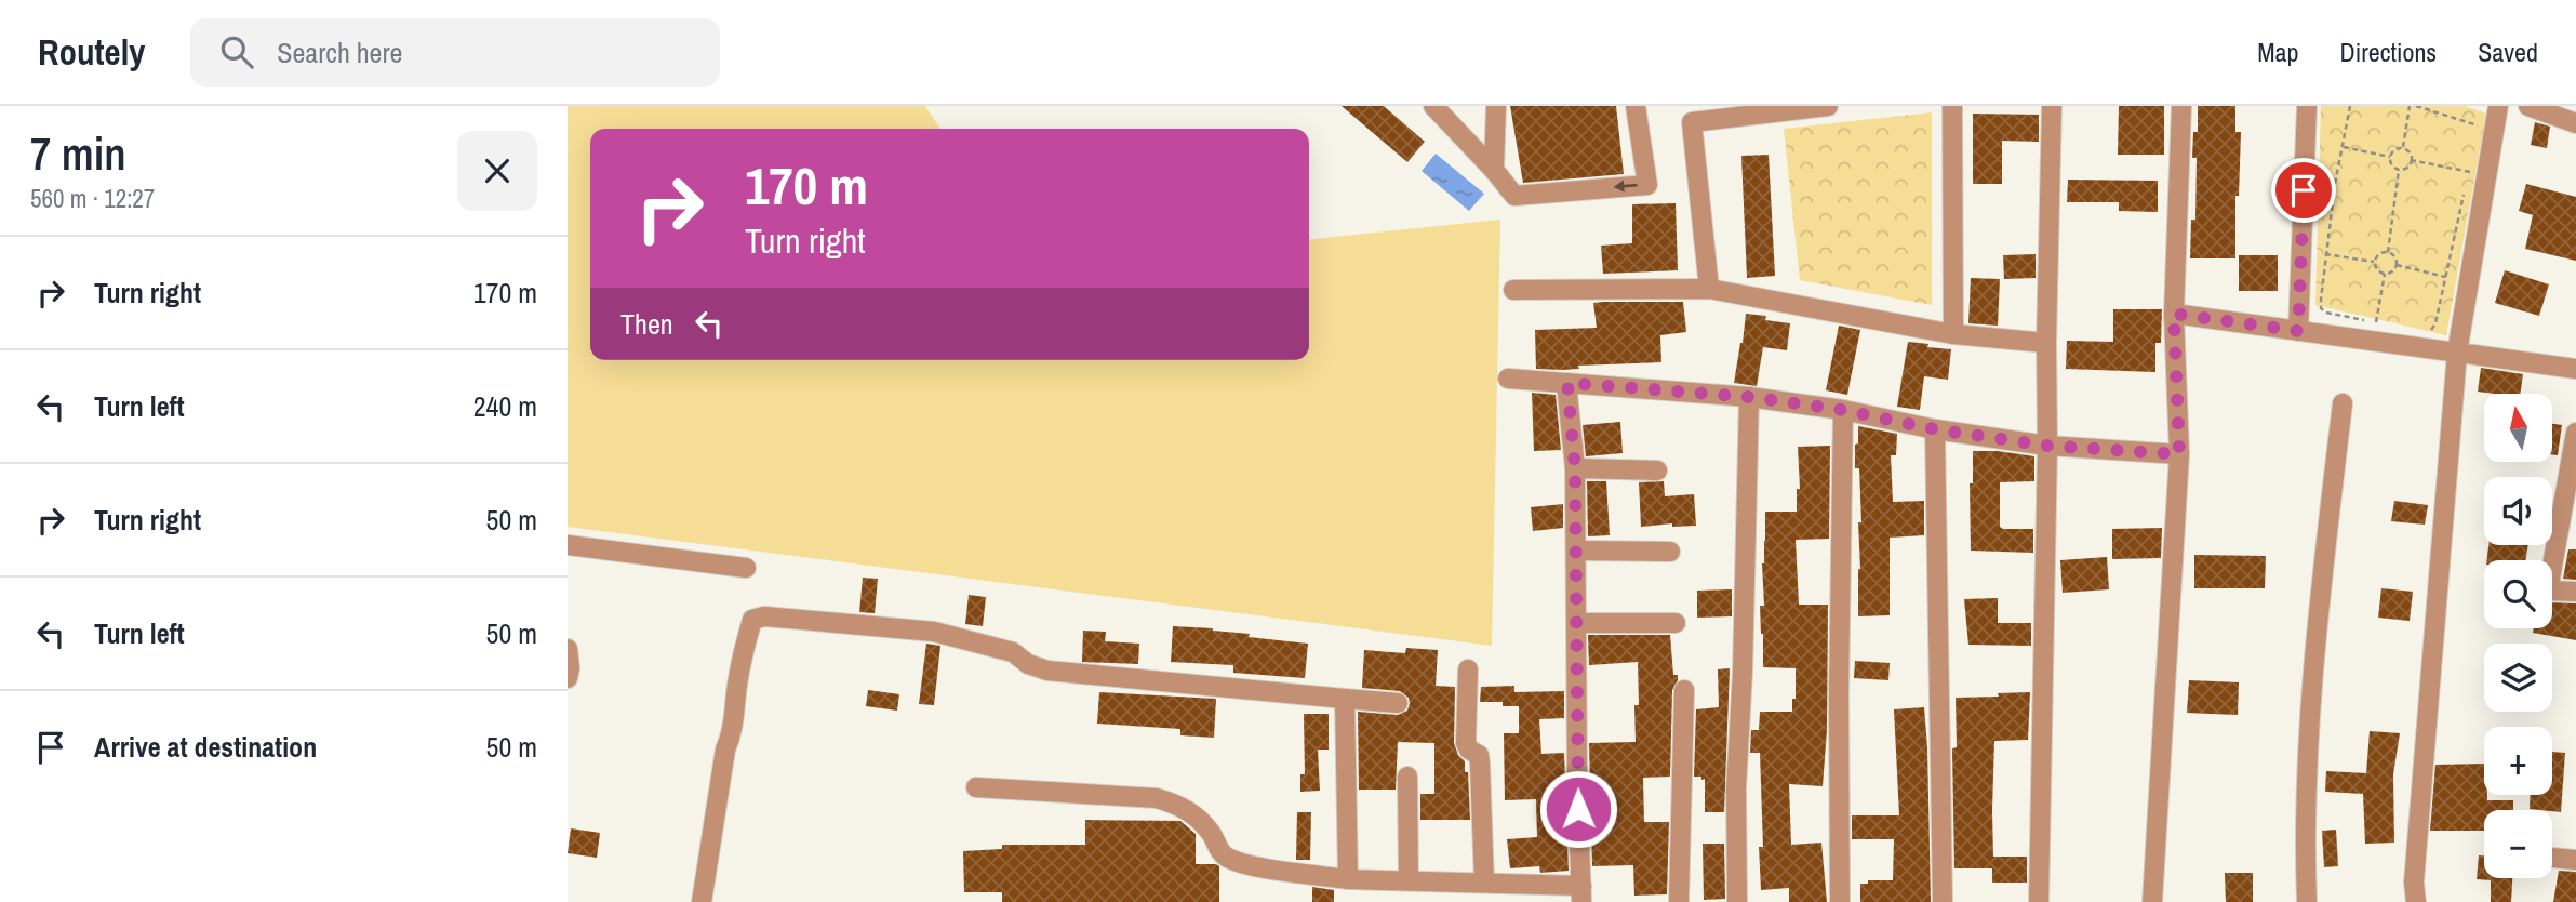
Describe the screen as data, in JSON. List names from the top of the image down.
{
  "north": "top",
  "page": {
    "header": "Routely",
    "search": "Search here",
    "nav": ["Map", "Directions", "Saved"],
    "heading": ["7 min", "560 m · 12:27"],
    "turn": ["170 m", "Turn right"],
    "list": [
      {
        "name": "Turn right",
        "value": "170 m"
      },
      {
        "name": "Turn left",
        "value": "240 m"
      },
      {
        "name": "Turn right",
        "value": "50 m"
      },
      {
        "name": "Turn left",
        "value": "50 m"
      },
      {
        "name": "Arrive at destination",
        "value": "50 m"
      }
    ],
    "then": "Then",
    "map_buttons": ["+", "−"]
  }
}
